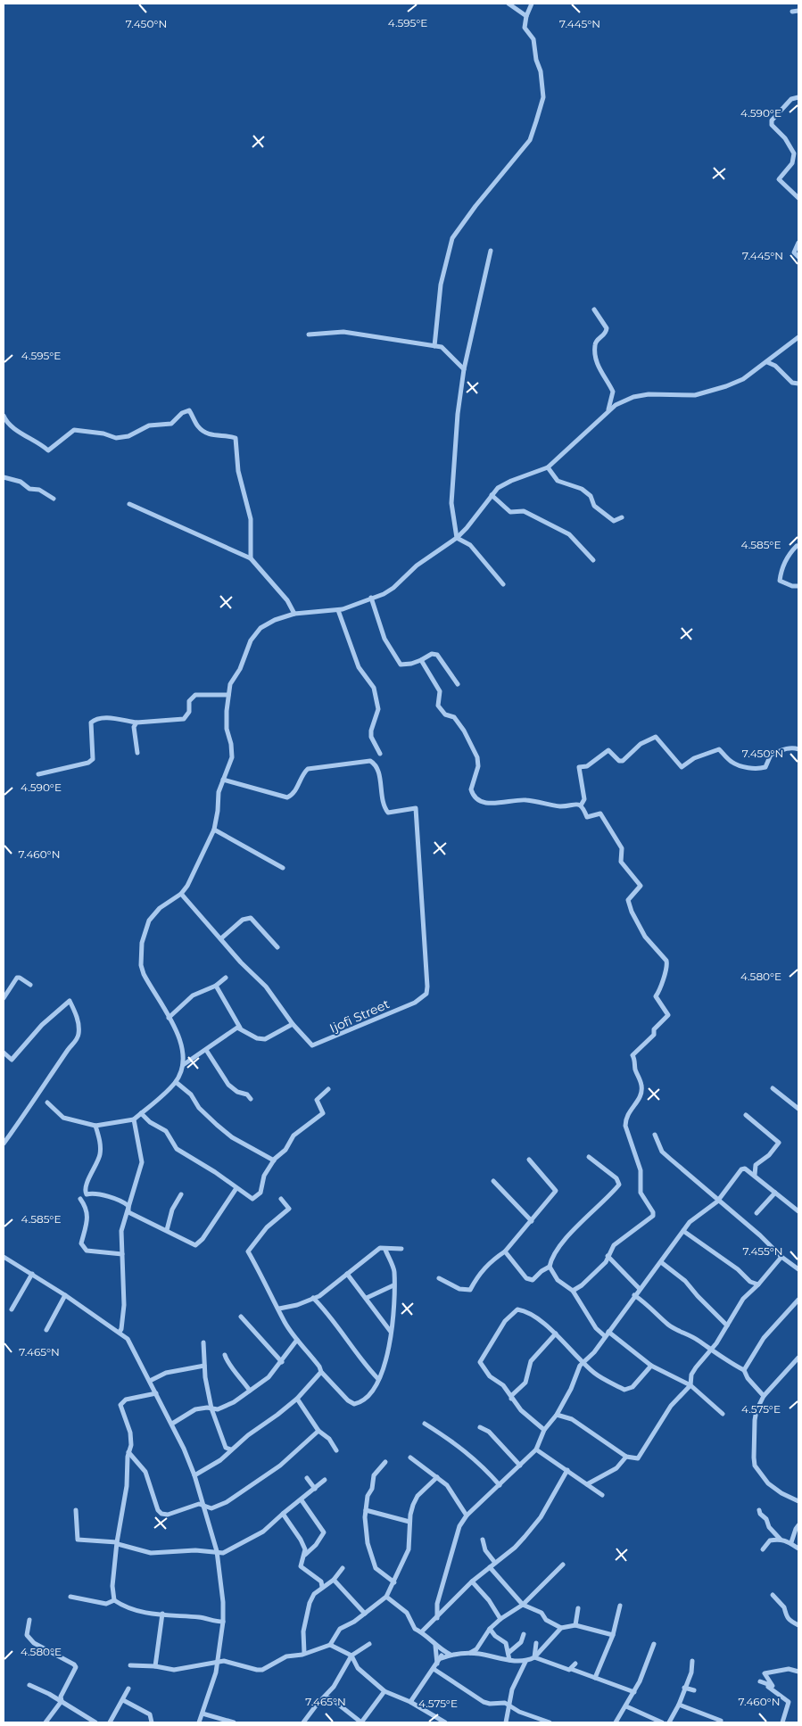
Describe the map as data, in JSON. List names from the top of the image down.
{
  "streets": {
    "street": ["Ijofi Street"]
  },
  "coordinates": [
    "4.595°E",
    "7.445°N",
    "7.450°N",
    "4.590°E",
    "4.585°E",
    "7.460°N",
    "4.580°E",
    "7.455°N",
    "7.465°N",
    "4.575°E"
  ]
}
